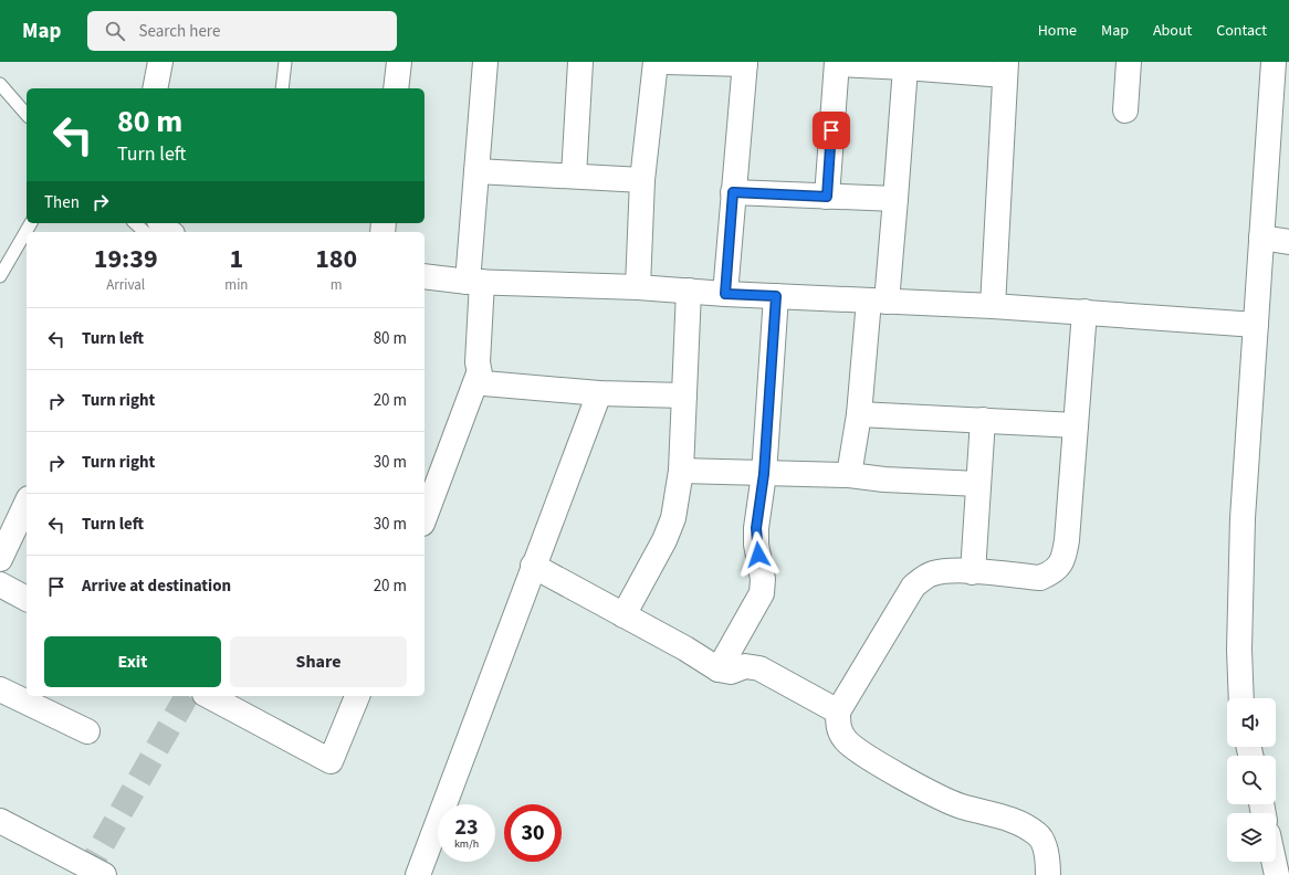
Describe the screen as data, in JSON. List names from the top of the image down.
{
  "page": {
    "header": "Map",
    "search": "Search here",
    "nav": [
      "Home",
      "Map",
      "About",
      "Contact"
    ],
    "turn": ["80 m", "Turn left"],
    "then": "Then",
    "eta": [
      "19:39",
      "Arrival",
      "1",
      "min",
      "180",
      "m"
    ],
    "list": [
      {
        "name": "Turn left",
        "value": "80 m"
      },
      {
        "name": "Turn right",
        "value": "20 m"
      },
      {
        "name": "Turn right",
        "value": "30 m"
      },
      {
        "name": "Turn left",
        "value": "30 m"
      },
      {
        "name": "Arrive at destination",
        "value": "20 m"
      }
    ],
    "buttons": ["Exit", "Share"],
    "speed": "23 km/h",
    "limit": "30"
  }
}
